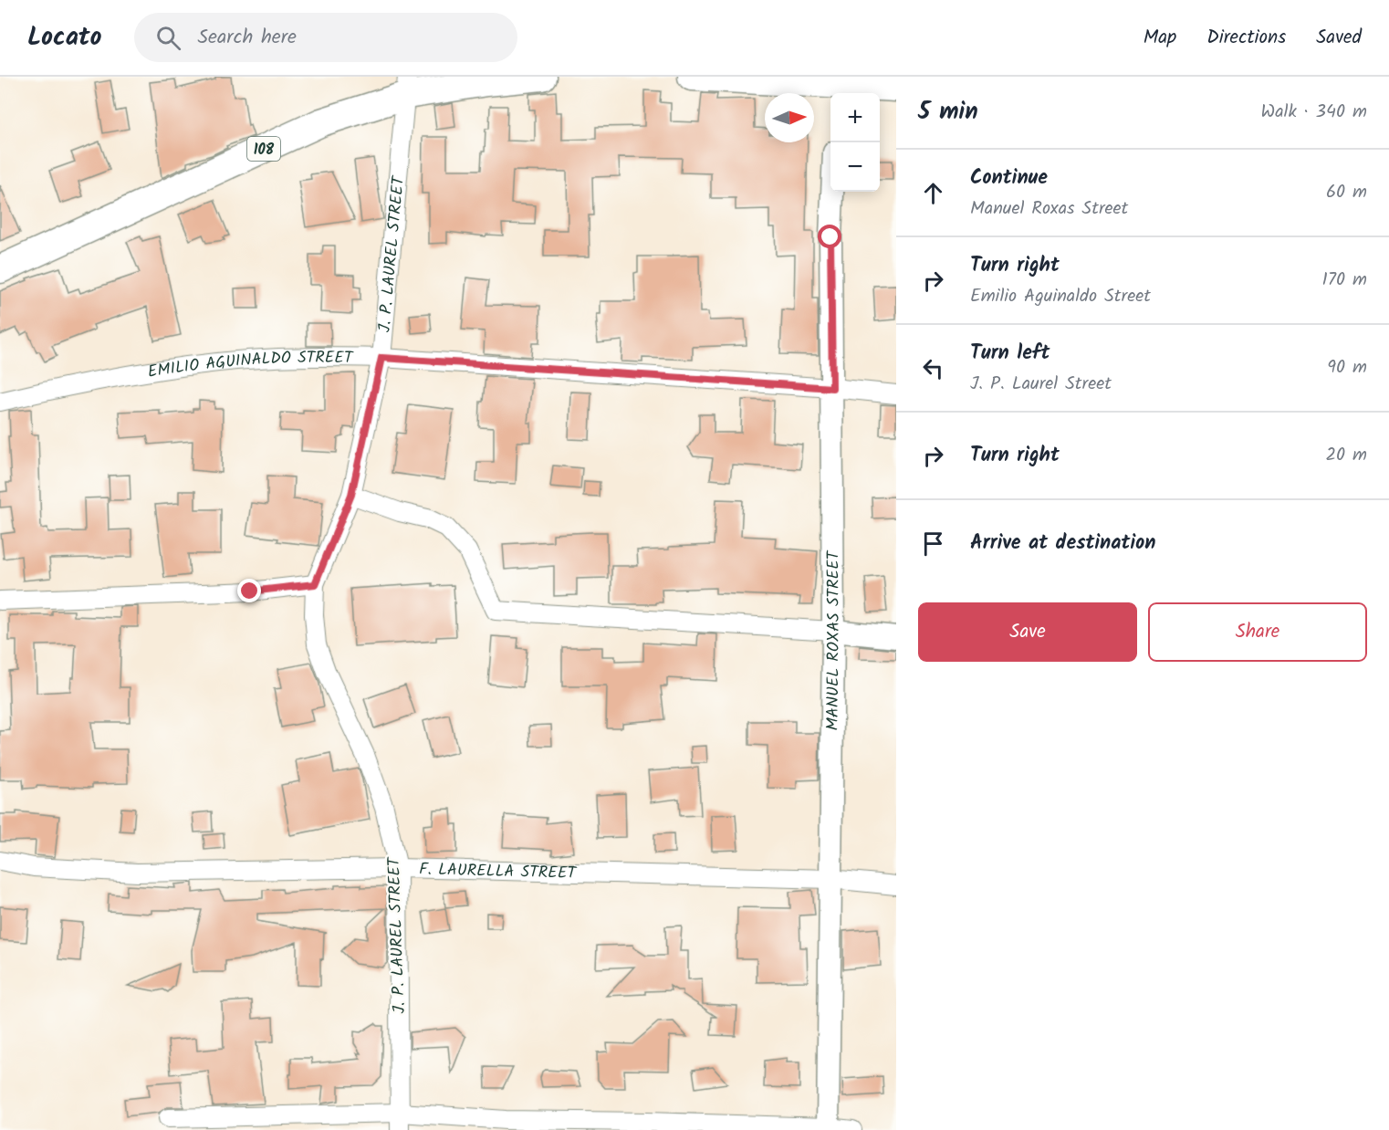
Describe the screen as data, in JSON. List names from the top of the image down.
{
  "streets": {
    "main road": ["108"],
    "street": [
      "J. P. LAUREL STREET",
      "EMILIO AGUINALDO STREET",
      "MANUEL ROXAS STREET",
      "F. LAURELLA STREET"
    ]
  },
  "crossings": [
    ["108", "J. P. LAUREL STREET"],
    ["J. P. LAUREL STREET", "EMILIO AGUINALDO STREET"],
    ["J. P. LAUREL STREET", "F. LAURELLA STREET"],
    ["EMILIO AGUINALDO STREET", "MANUEL ROXAS STREET"],
    ["MANUEL ROXAS STREET", "F. LAURELLA STREET"]
  ],
  "north": "right",
  "page": {
    "header": "Locato",
    "search": "Search here",
    "nav": ["Map", "Directions", "Saved"],
    "heading": ["5 min", "Walk · 340 m"],
    "map_buttons": ["+", "−"],
    "list": [
      ["Continue", "Manuel Roxas Street", "60 m"],
      ["Turn right", "Emilio Aguinaldo Street", "170 m"],
      ["Turn left", "J. P. Laurel Street", "90 m"],
      ["Turn right", "20 m"],
      "Arrive at destination"
    ],
    "buttons": ["Save", "Share"]
  }
}
